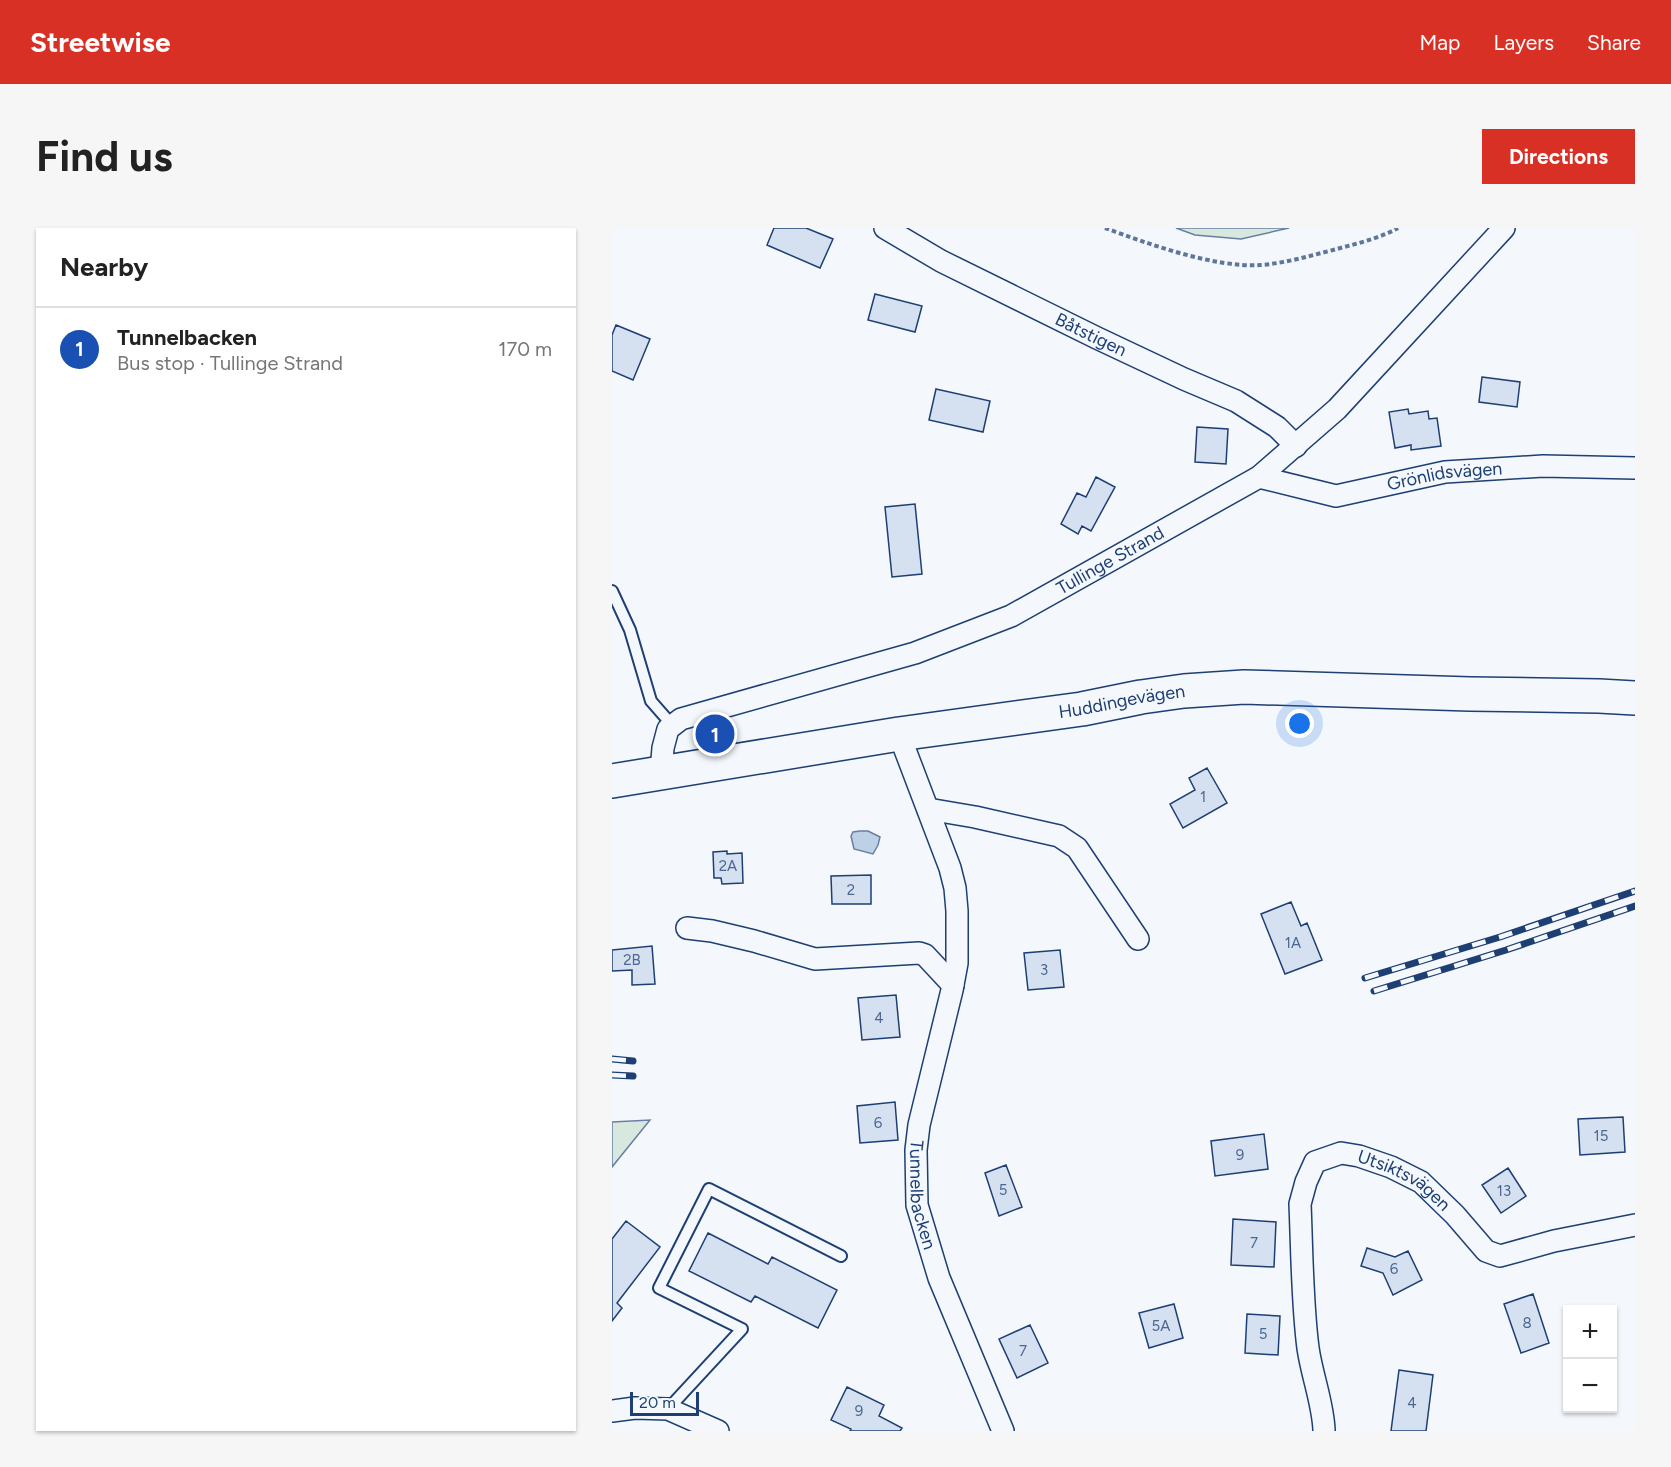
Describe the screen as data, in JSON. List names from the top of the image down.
{
  "streets": {
    "main road": ["Huddingevägen"],
    "street": [
      "Båtstigen",
      "Grönlidsvägen",
      "Tullinge Strand",
      "Utsiktsvägen",
      "Tunnelbacken"
    ]
  },
  "crossings": [
    ["Båtstigen", "Tullinge Strand"],
    ["Grönlidsvägen", "Tullinge Strand"],
    ["Huddingevägen", "Tunnelbacken"]
  ],
  "house_numbers": [
    "1",
    "2A",
    "2",
    "1A",
    "2B",
    "3",
    "4",
    "6",
    "15",
    "9",
    "5",
    "13",
    "7",
    "6",
    "8",
    "5A",
    "5",
    "7",
    "4",
    "9"
  ],
  "scale_bar": "20 m",
  "page": {
    "header": "Streetwise",
    "nav": ["Map", "Layers", "Share"],
    "buttons": "Directions",
    "title": "Find us",
    "heading": "Nearby",
    "list": [
      {
        "mark": "1",
        "name": "Tunnelbacken",
        "note": "Bus stop · Tullinge Strand",
        "value": "170 m"
      }
    ],
    "pins": "1",
    "map_buttons": ["+", "−"],
    "scale": "20 m"
  }
}
